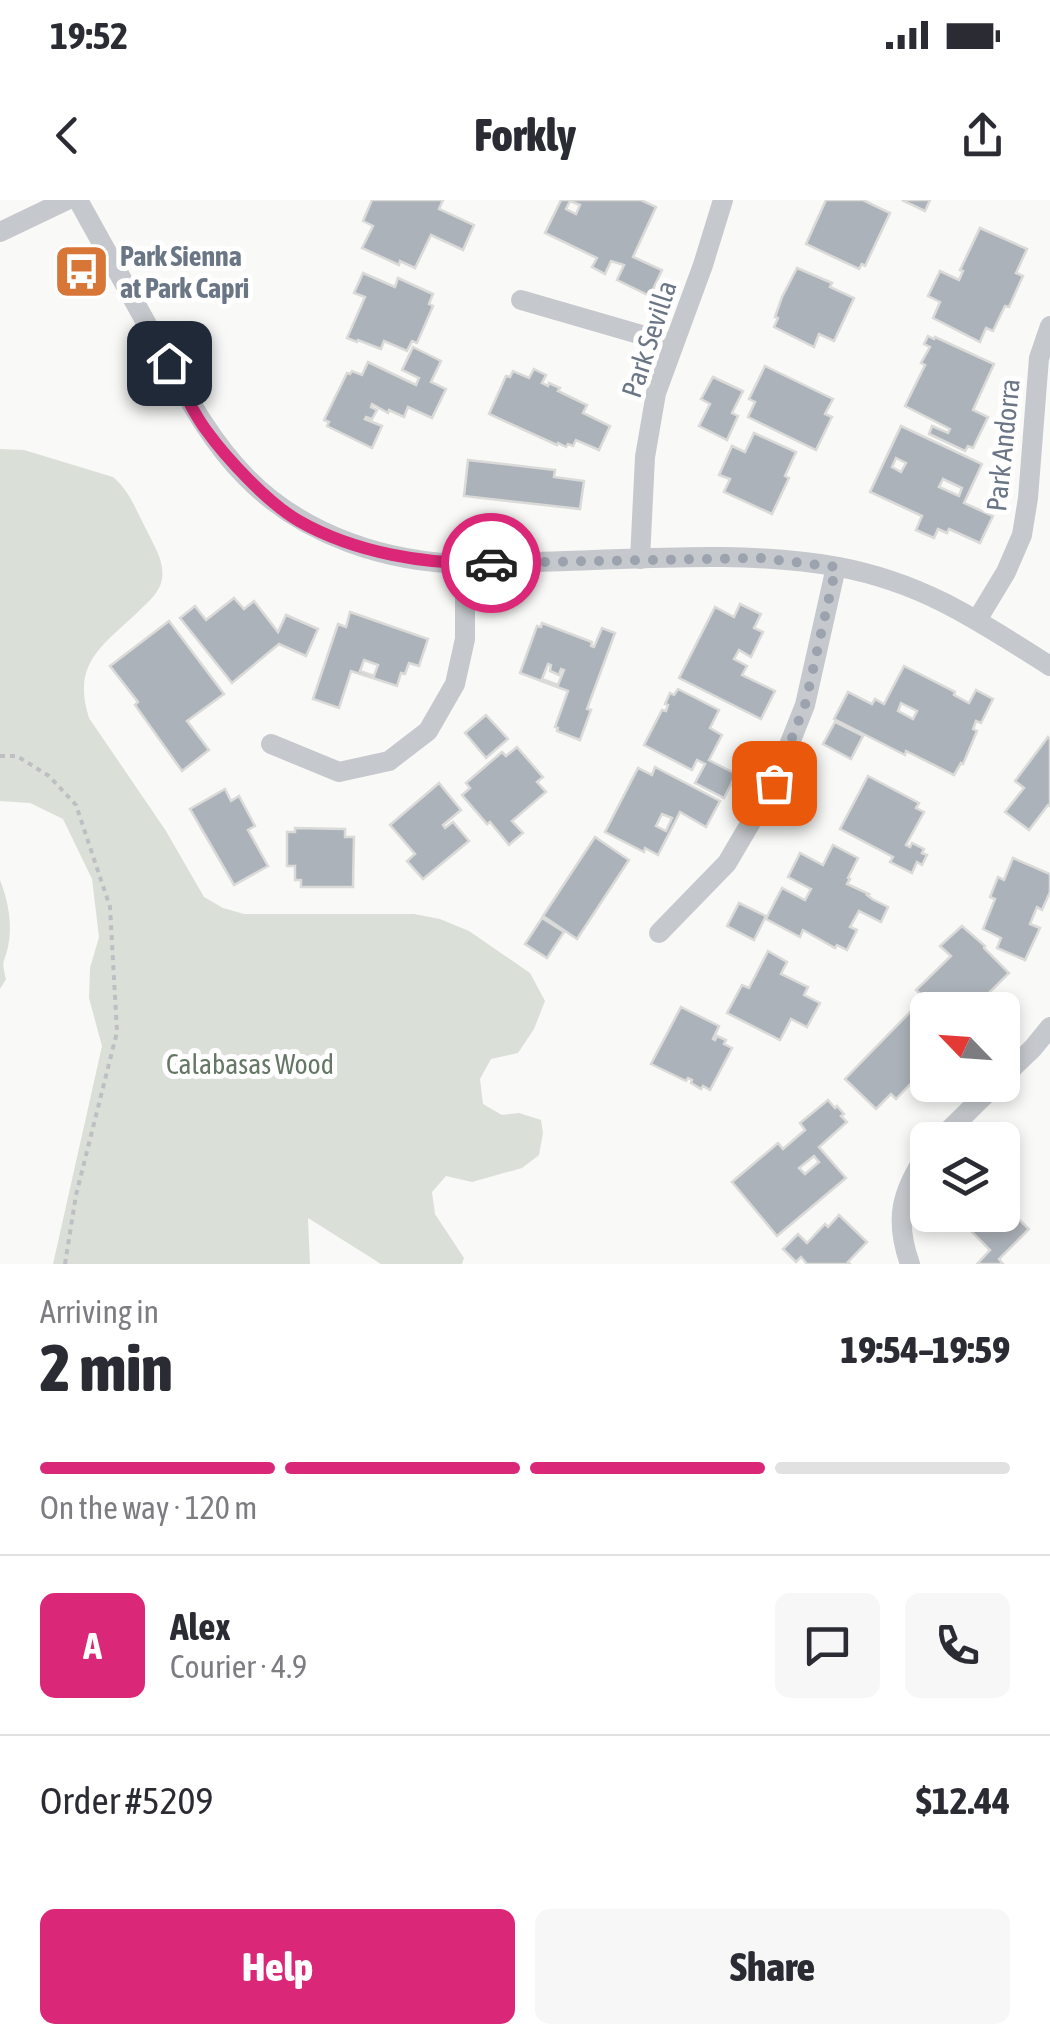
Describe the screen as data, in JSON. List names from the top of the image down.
{
  "streets": {
    "street": ["Park Sevilla", "Park Andorra"]
  },
  "parks": ["Calabasas Wood"],
  "places": {
    "bus stop": ["Park Sienna at Park Capri"]
  },
  "north": "top left",
  "page": {
    "status": "19:52",
    "header": "Forkly",
    "heading": ["2 min", "Arriving in", "19:54–19:59"],
    "panel": [
      "Alex",
      "Courier · 4.9",
      "Order #5209",
      "$12.44"
    ],
    "bar": "On the way · 120 m",
    "round": "A",
    "buttons": ["Help", "Share"]
  }
}
